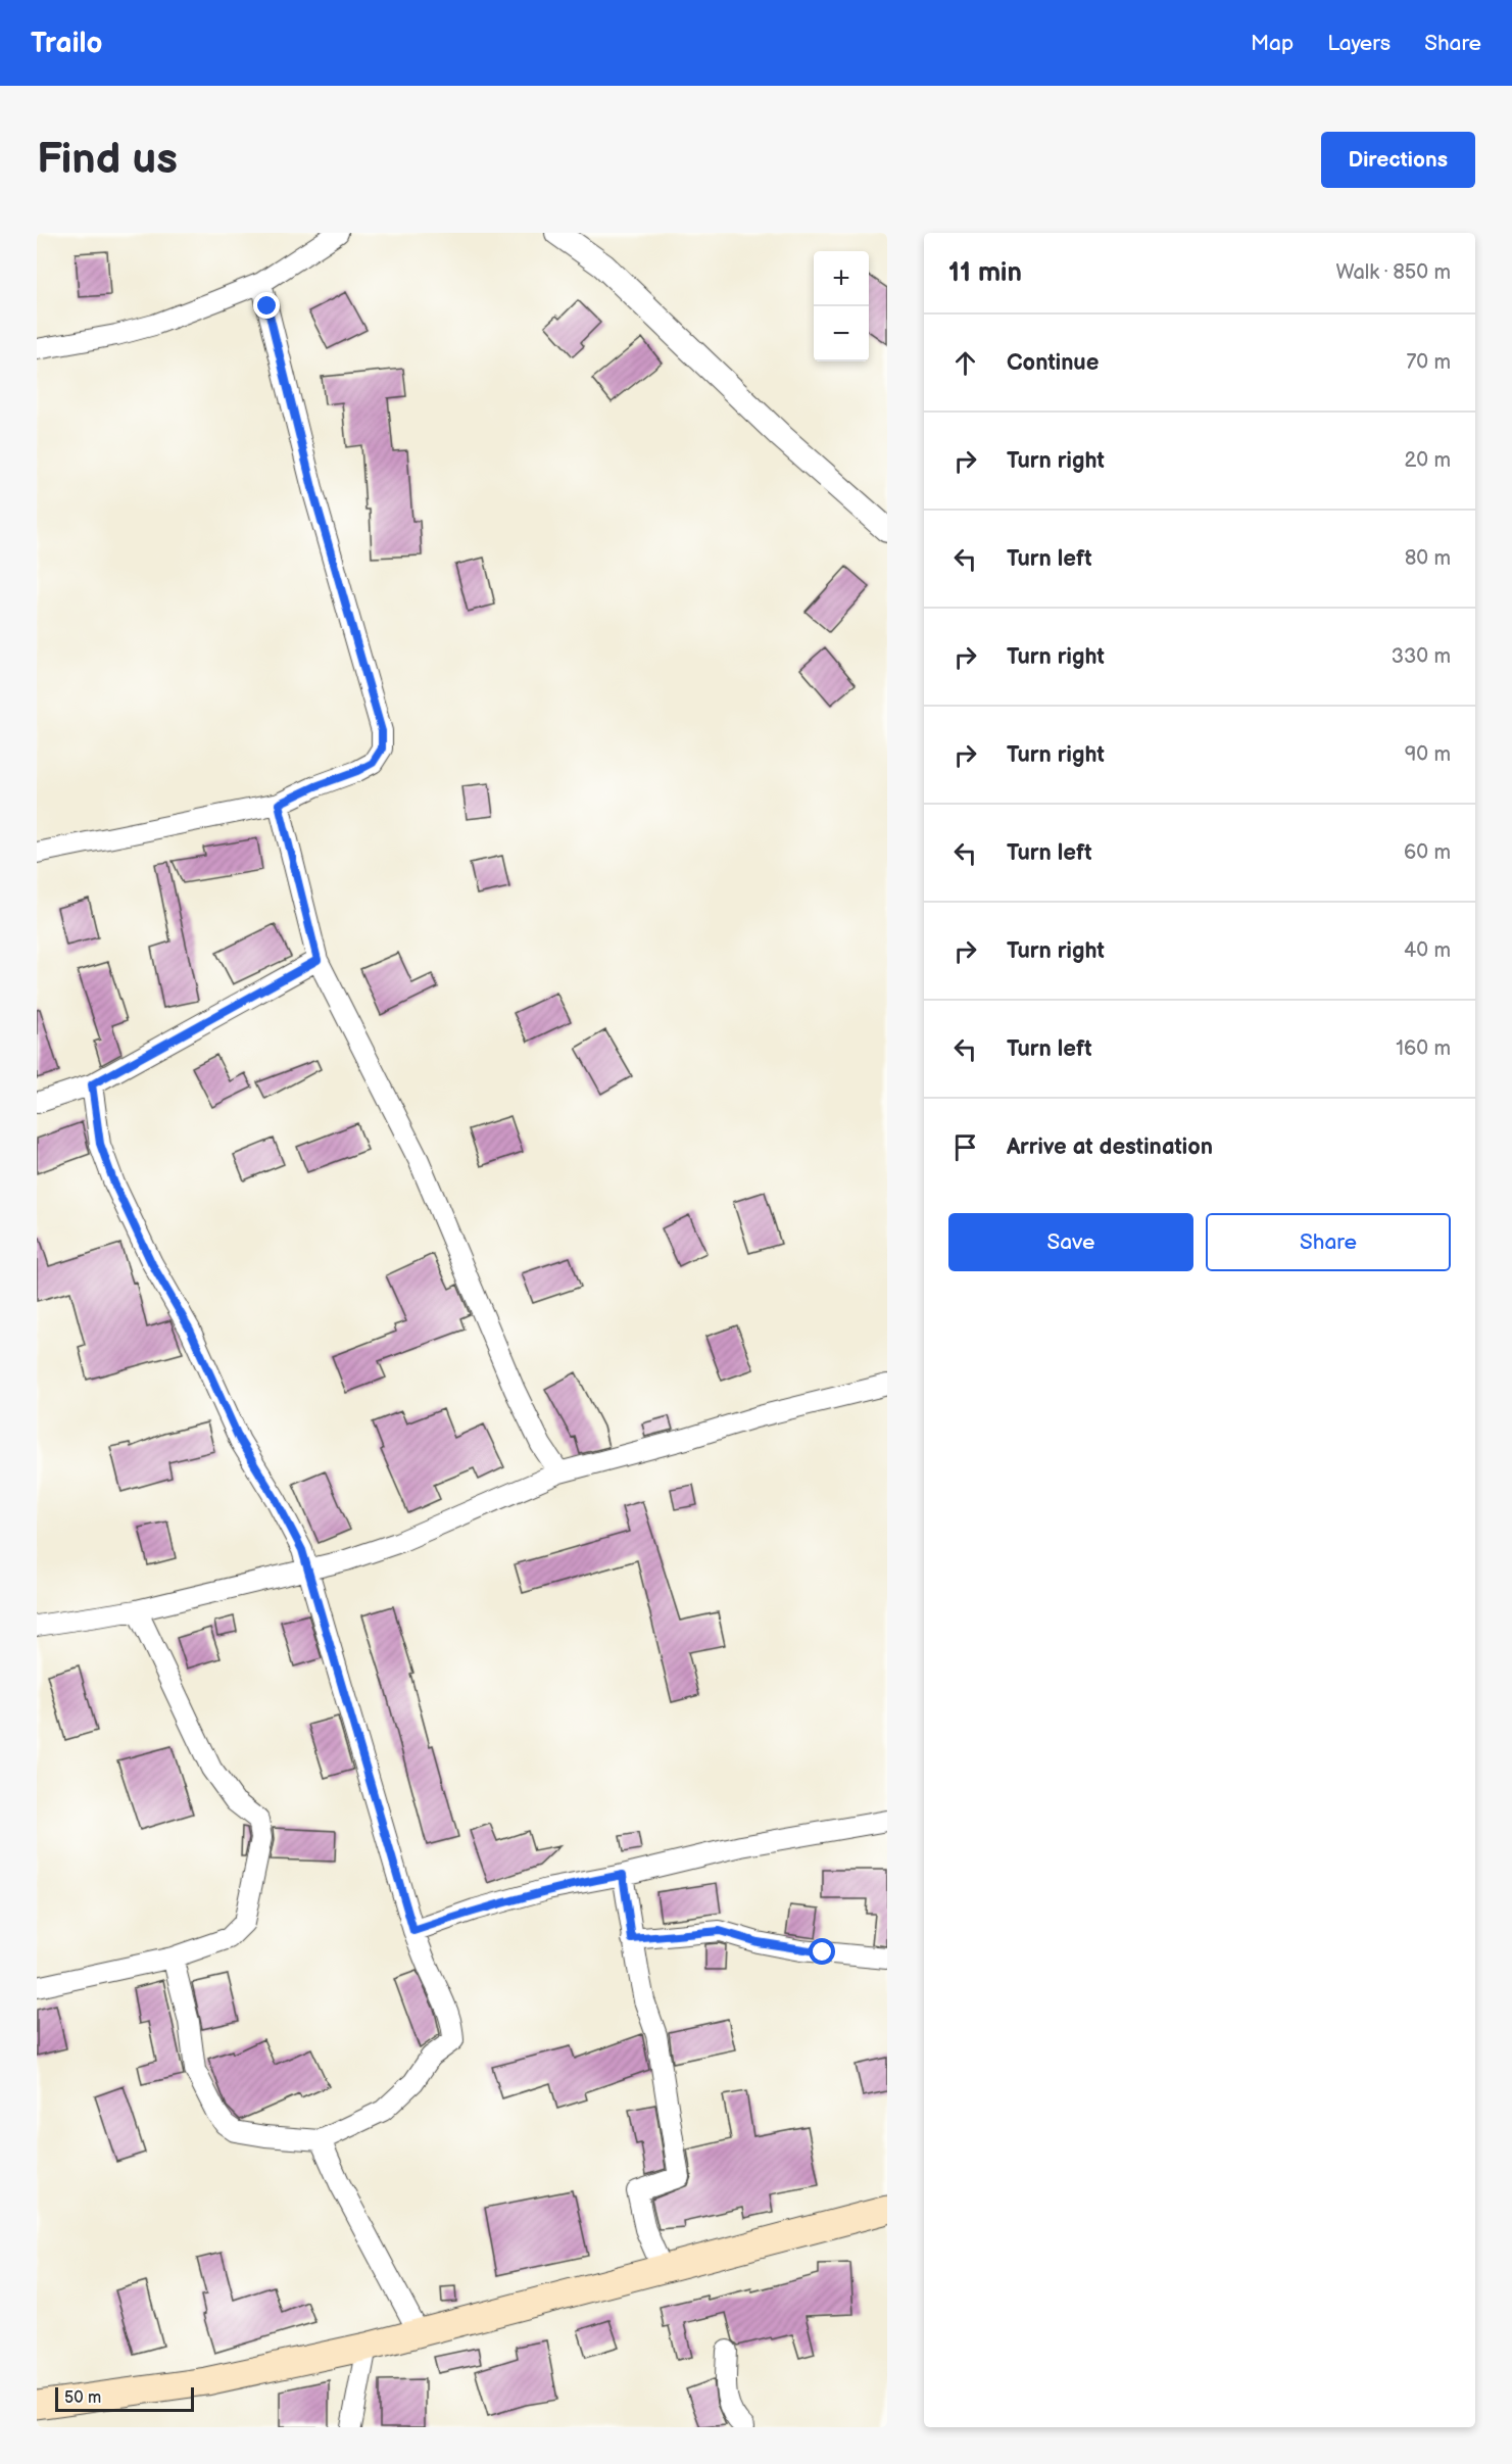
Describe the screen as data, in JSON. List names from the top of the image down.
{
  "scale_bar": "50 m",
  "page": {
    "header": "Trailo",
    "nav": ["Map", "Layers", "Share"],
    "buttons": [
      "Directions",
      ["Save", "Share"]
    ],
    "title": "Find us",
    "heading": ["11 min", "Walk · 850 m"],
    "map_buttons": ["+", "−"],
    "list": [
      ["Continue", "70 m"],
      ["Turn right", "20 m"],
      ["Turn left", "80 m"],
      ["Turn right", "330 m"],
      ["Turn right", "90 m"],
      ["Turn left", "60 m"],
      ["Turn right", "40 m"],
      ["Turn left", "160 m"],
      "Arrive at destination"
    ],
    "scale": "50 m"
  }
}
